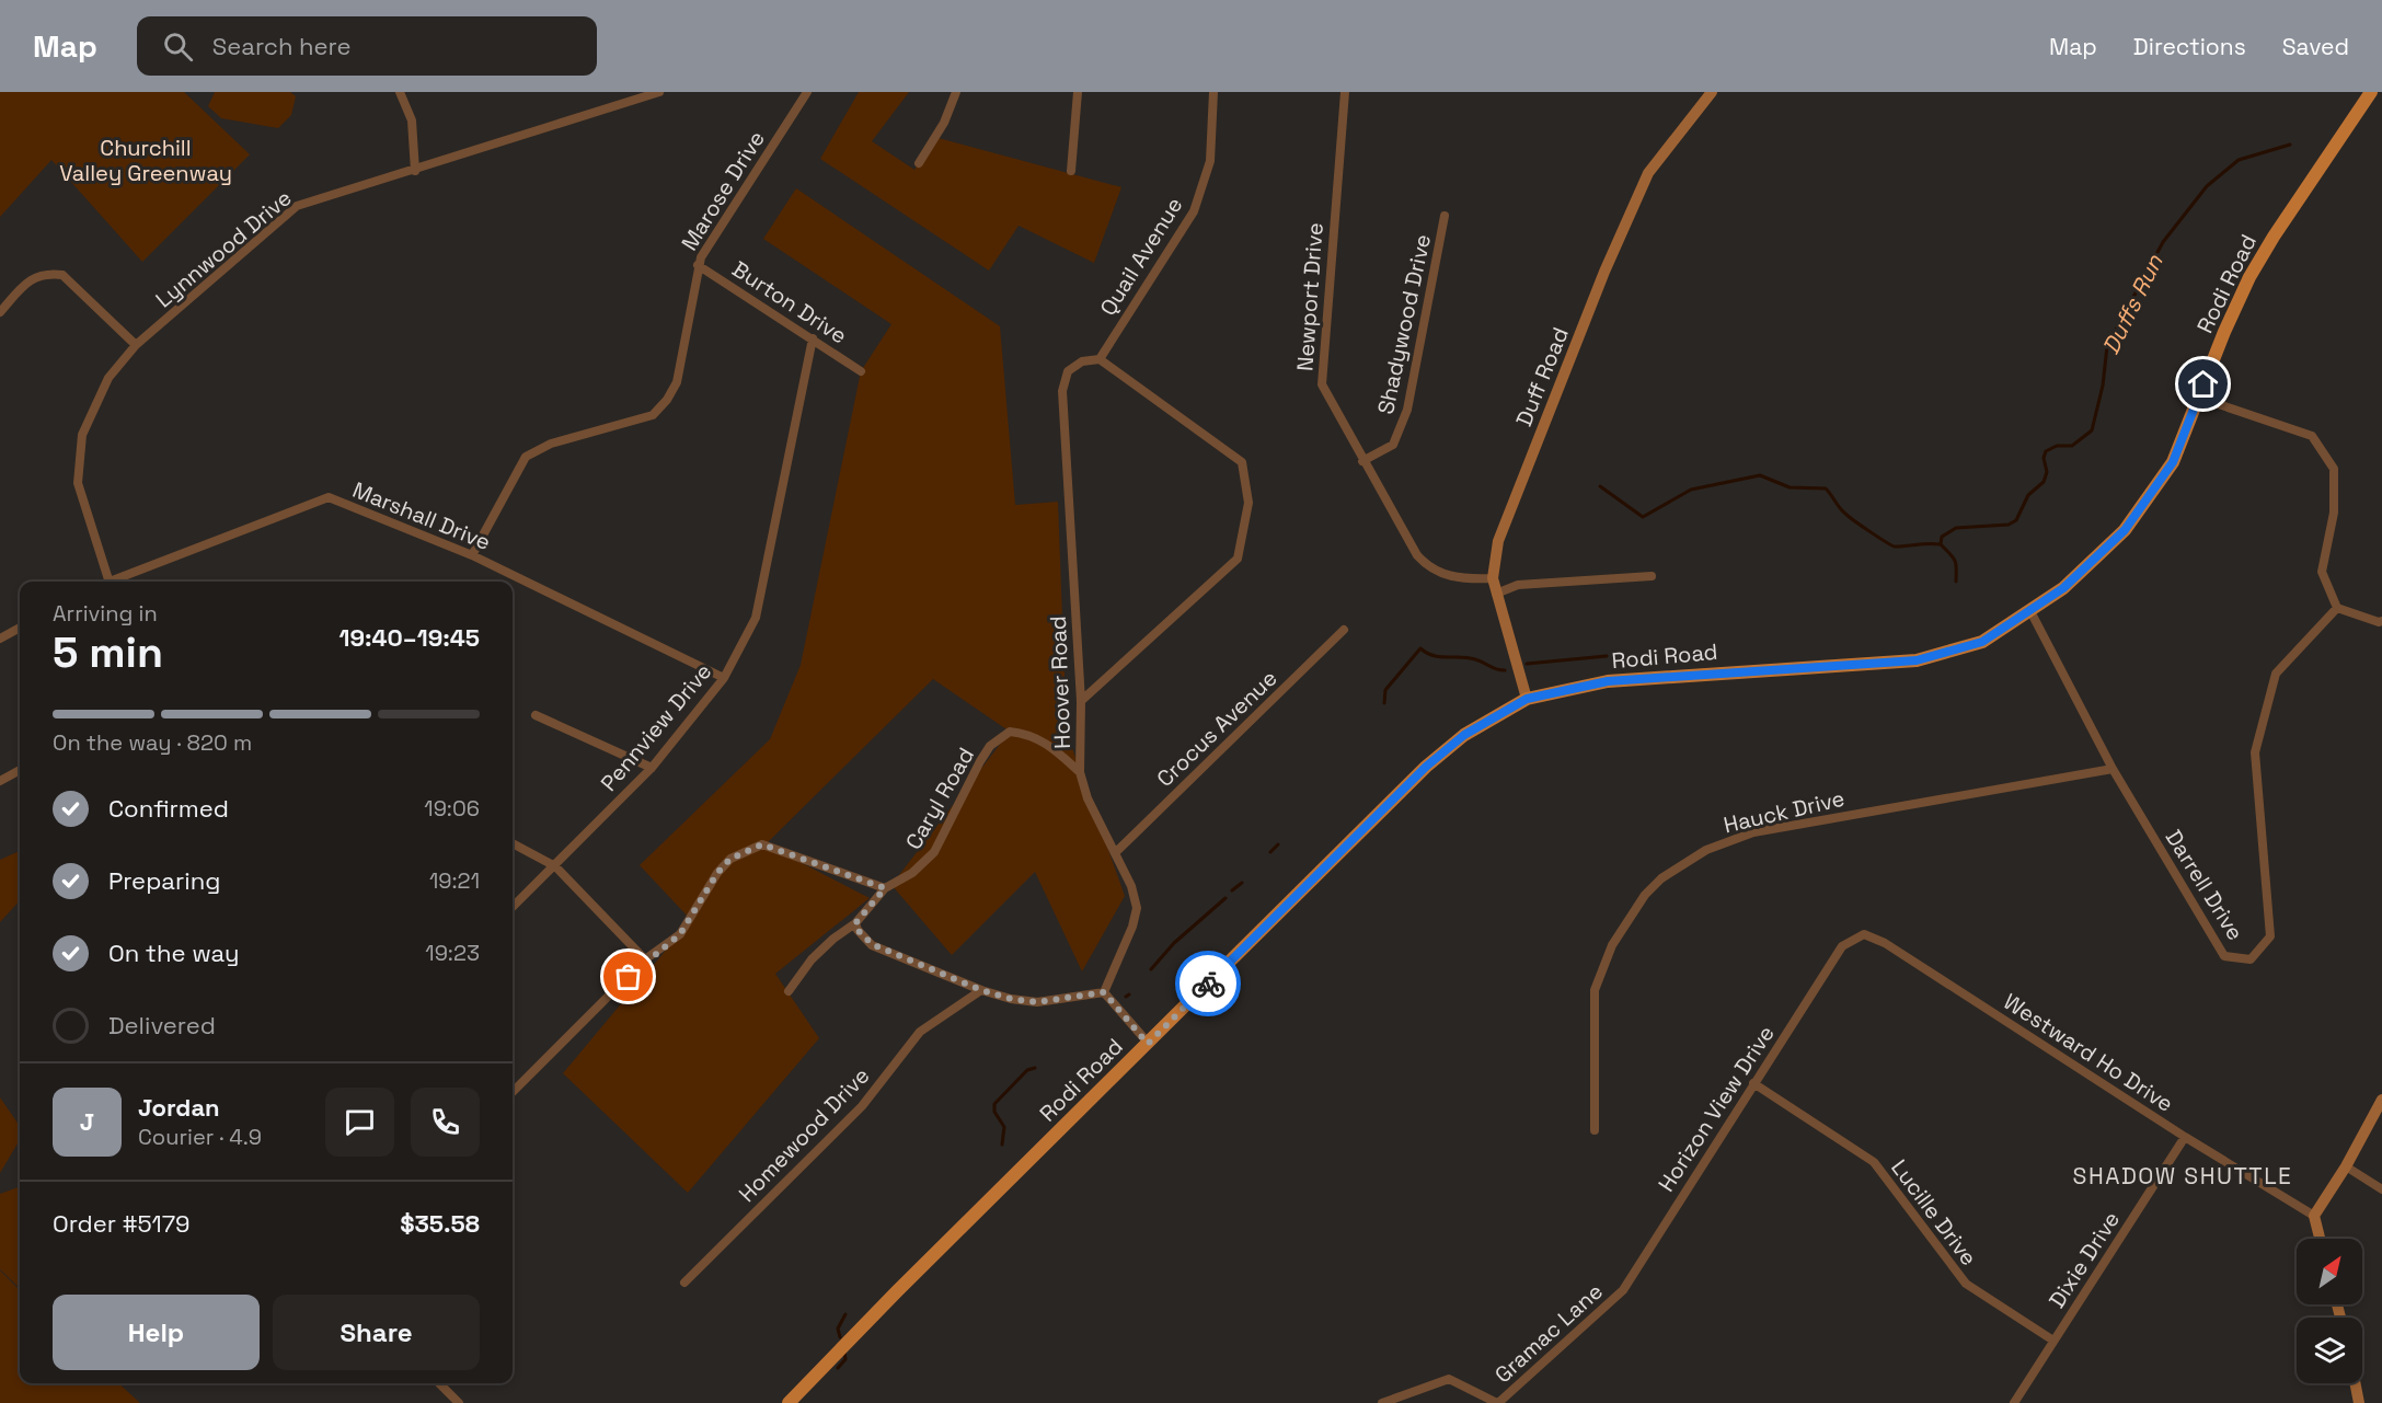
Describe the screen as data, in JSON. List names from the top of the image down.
{
  "streets": {
    "main road": ["Rodi Road"],
    "street": [
      "Marose Drive",
      "Lynnwood Drive",
      "Quail Avenue",
      "Newport Drive",
      "Burton Drive",
      "Shadywood Drive",
      "Duff Road",
      "Marshall Drive",
      "Hoover Road",
      "Pennview Drive",
      "Crocus Avenue",
      "Caryl Road",
      "Hauck Drive",
      "Darrell Drive",
      "Westward Ho Drive",
      "Horizon View Drive",
      "Homewood Drive",
      "Lucille Drive",
      "Dixie Drive",
      "Gramac Lane"
    ]
  },
  "crossings": [
    ["Marose Drive", "Burton Drive"],
    ["Marose Drive", "Marshall Drive"],
    ["Lynnwood Drive", "Marshall Drive"],
    ["Quail Avenue", "Hoover Road"],
    ["Rodi Road", "Duff Road"],
    ["Rodi Road", "Darrell Drive"],
    ["Newport Drive", "Shadywood Drive"],
    ["Newport Drive", "Duff Road"],
    ["Burton Drive", "Pennview Drive"],
    ["Marshall Drive", "Pennview Drive"],
    ["Hoover Road", "Crocus Avenue"],
    ["Hoover Road", "Caryl Road"],
    ["Hauck Drive", "Darrell Drive"],
    ["Westward Ho Drive", "Horizon View Drive"],
    ["Westward Ho Drive", "Dixie Drive"],
    ["Horizon View Drive", "Lucille Drive"],
    ["Horizon View Drive", "Gramac Lane"],
    ["Lucille Drive", "Dixie Drive"]
  ],
  "districts": ["SHADOW SHUTTLE"],
  "water": ["Duffs Run"],
  "parks": ["Churchill Valley Greenway"],
  "north": "top right",
  "page": {
    "header": "Map",
    "search": "Search here",
    "nav": ["Map", "Directions", "Saved"],
    "heading": ["5 min", "Arriving in", "19:40–19:45"],
    "panel": [
      "Jordan",
      "Courier · 4.9",
      "Order #5179",
      "$35.58"
    ],
    "bar": "On the way · 820 m",
    "list": [
      ["Confirmed", "19:06"],
      ["Preparing", "19:21"],
      ["On the way", "19:23"],
      "Delivered"
    ],
    "round": "J",
    "buttons": ["Help", "Share"]
  }
}
